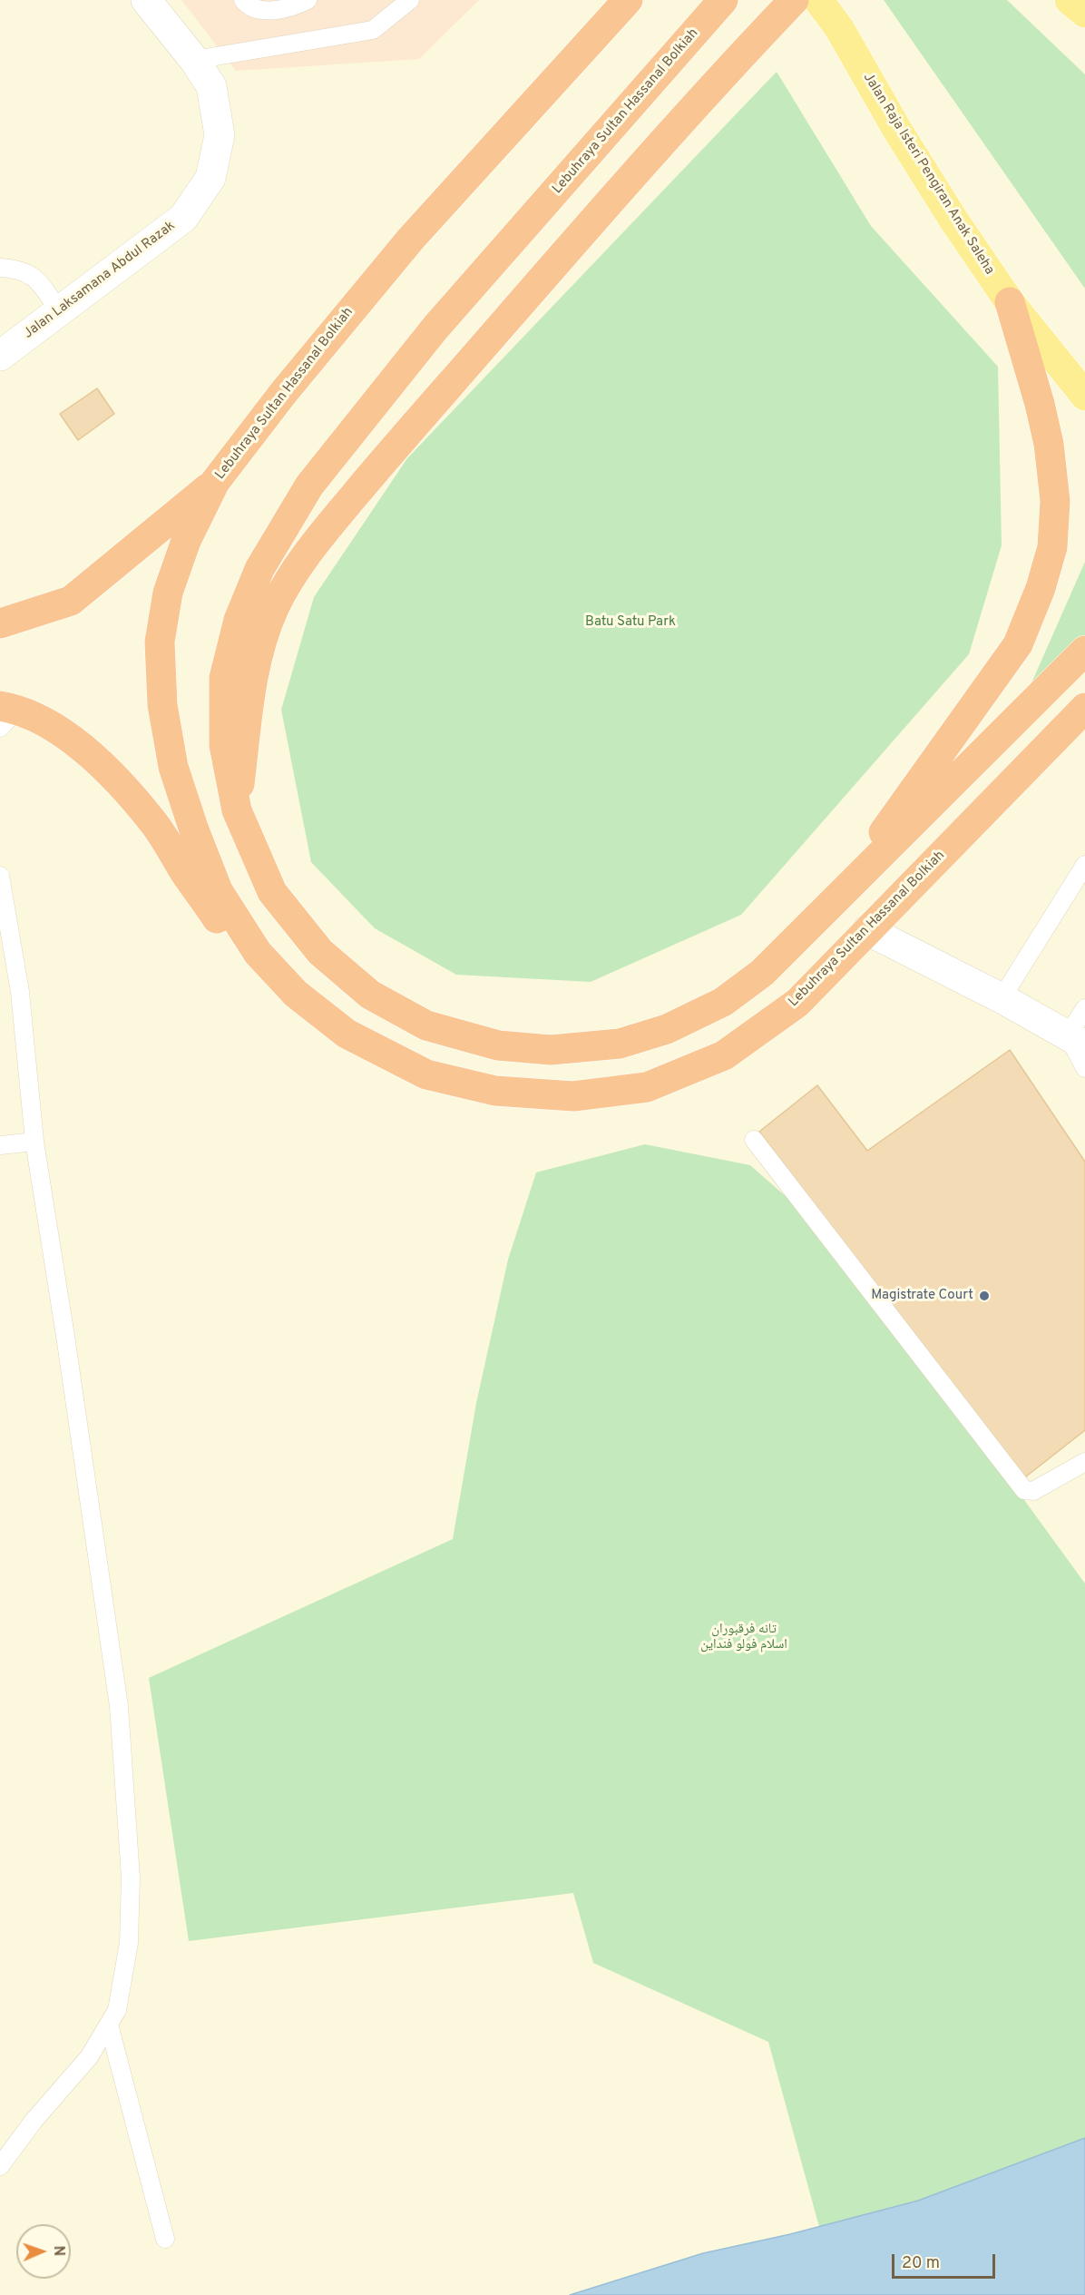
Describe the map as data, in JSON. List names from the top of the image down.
{
  "streets": {
    "highway": ["Lebuhraya Sultan Hassanal Bolkiah"],
    "main road": ["Jalan Raja Isteri Pengiran Anak Saleha"],
    "street": ["Jalan Laksamana Abdul Razak"]
  },
  "parks": ["Batu Satu Park", "تانه فرقبوران اسلام فولو فنداين"],
  "places": ["Magistrate Court"],
  "scale_bar": "20 m",
  "north": "right"
}
